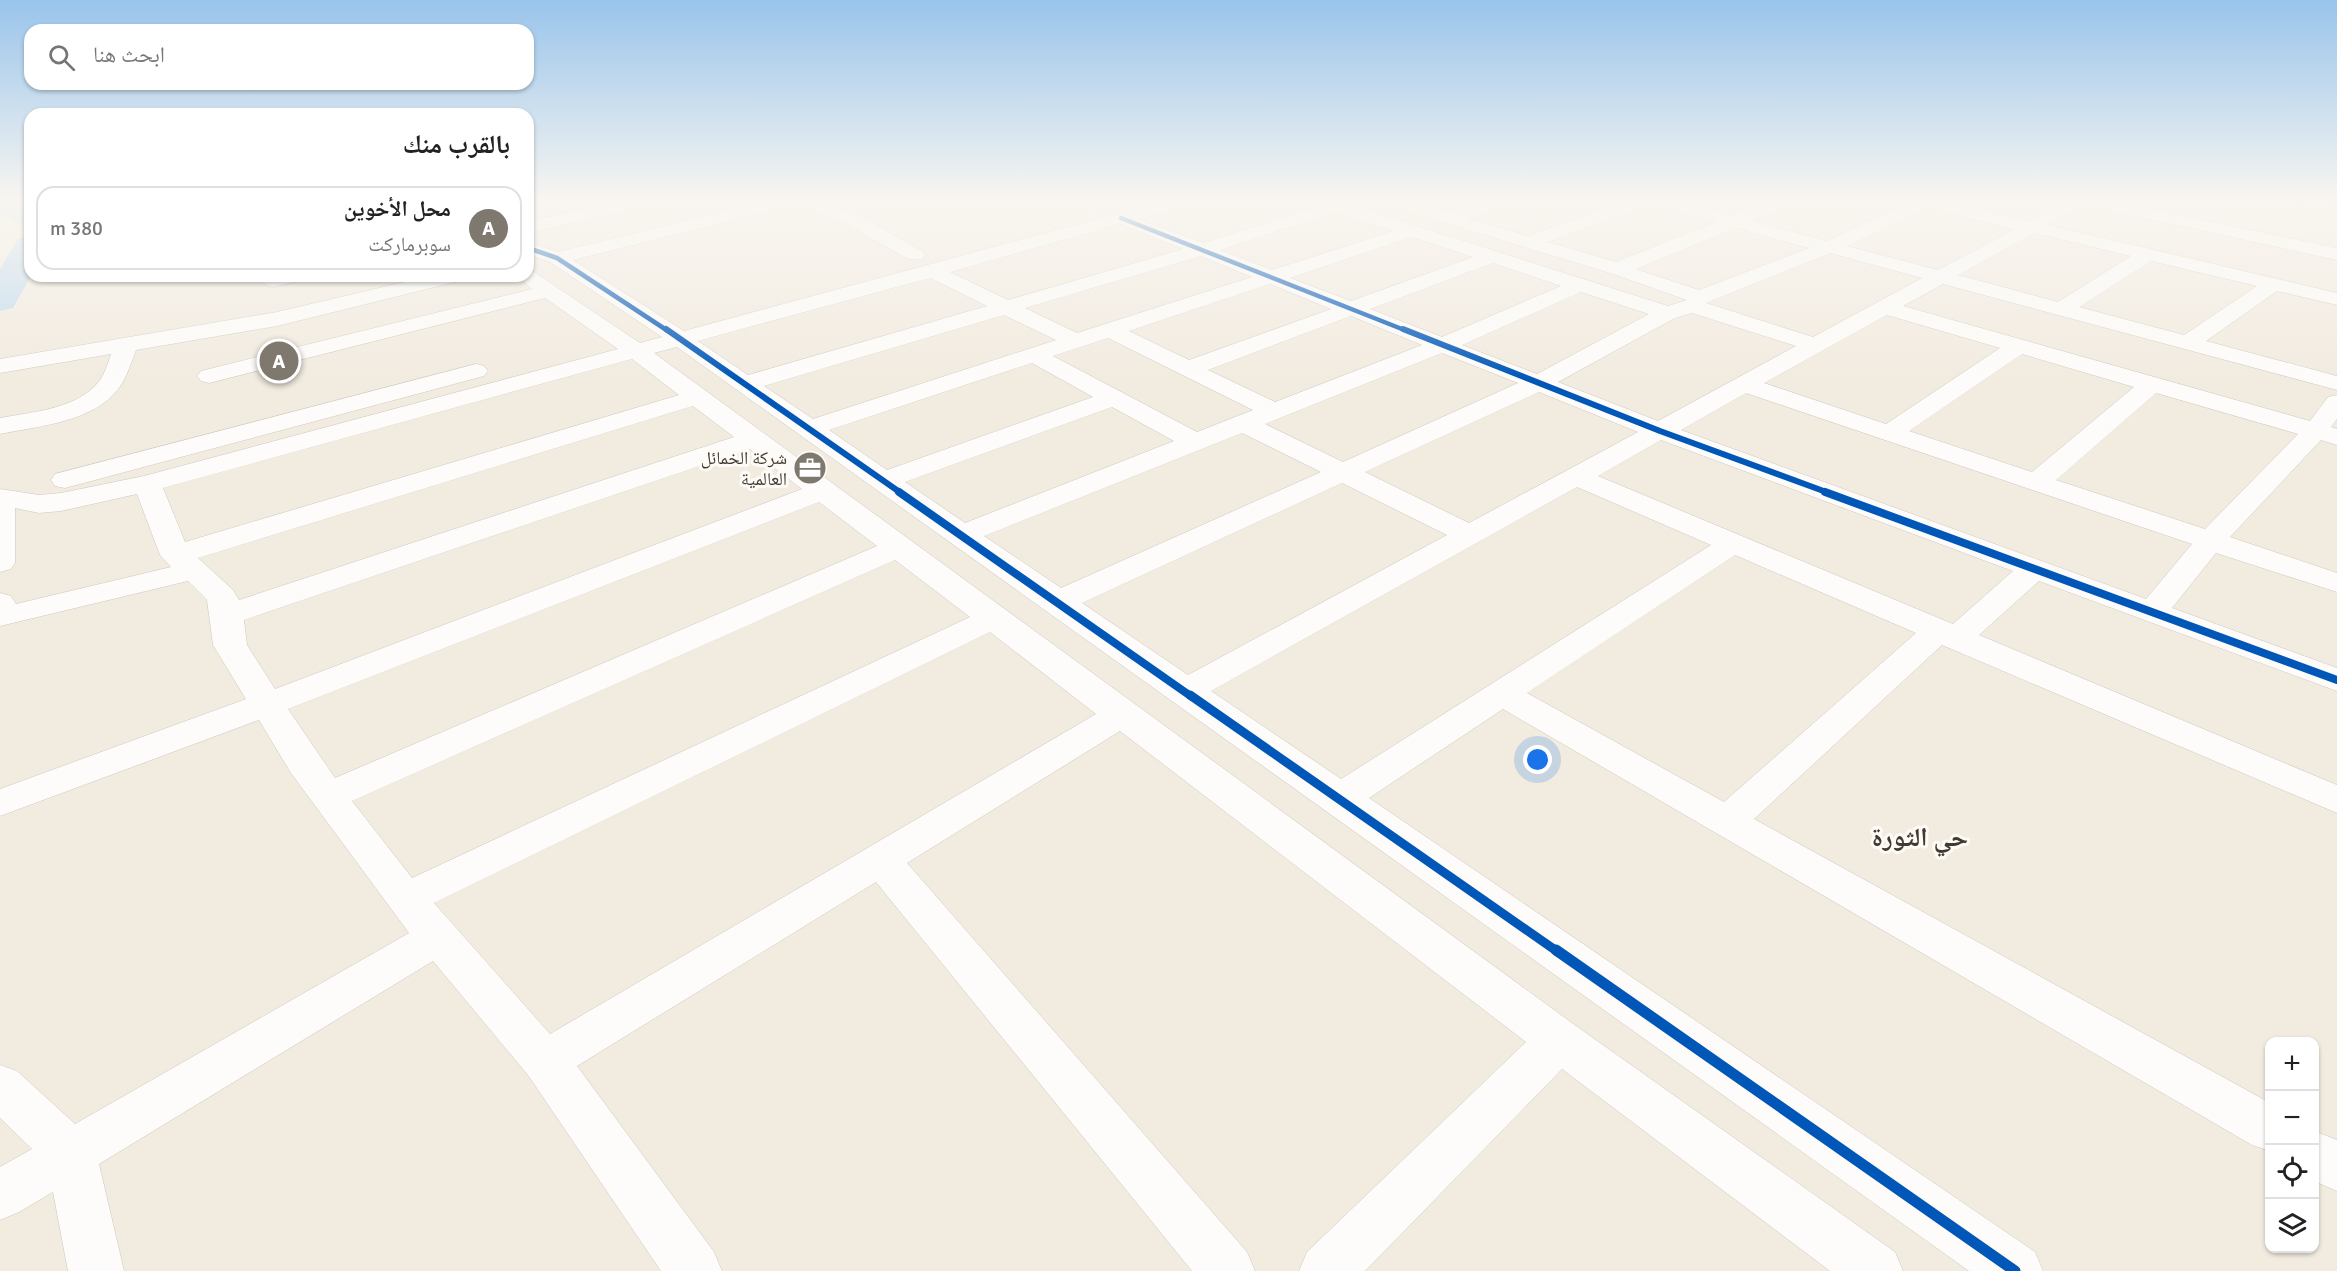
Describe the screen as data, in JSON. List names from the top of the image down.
{
  "districts": ["حي الثورة"],
  "places": {
    "office": ["شركة الخمائل العالمية"]
  },
  "page": {
    "search": "ابحث هنا",
    "heading": "بالقرب منك",
    "list": [
      {
        "mark": "A",
        "name": "محل الأخوين",
        "note": "سوبرماركت",
        "value": "380 m"
      }
    ],
    "pins": "A",
    "map_buttons": ["+", "−"]
  }
}
